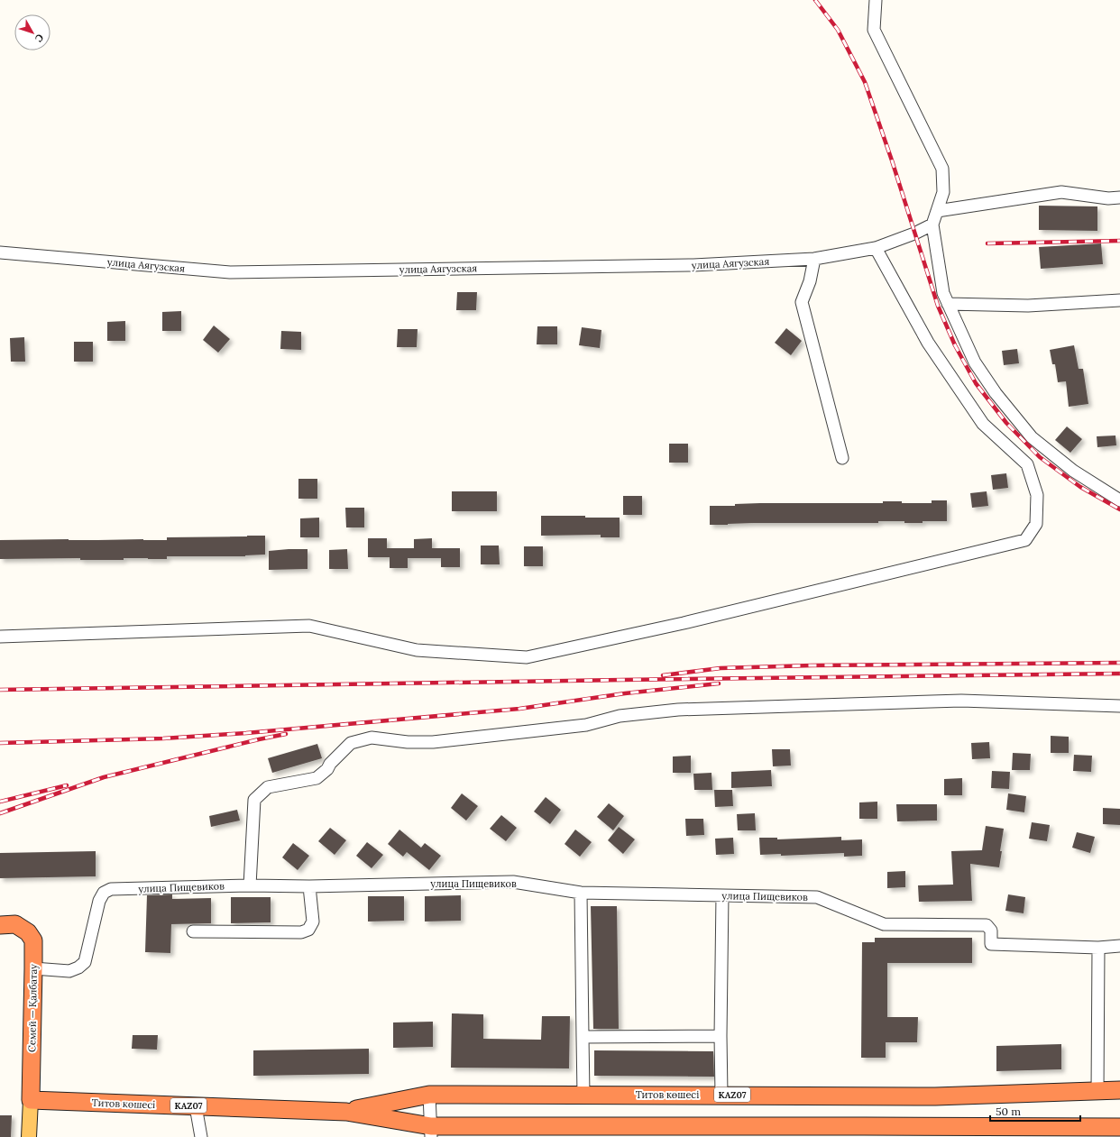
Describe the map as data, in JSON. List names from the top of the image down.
{
  "streets": {
    "highway": ["Семей — Қалбатау", "Титов көшесі", "KAZ07"],
    "street": ["улица Аягузская", "улица Пищевиков"]
  },
  "crossings": [
    ["улица Пищевиков", "Семей — Қалбатау"],
    ["Семей — Қалбатау", "Титов көшесі"]
  ],
  "scale_bar": "50 m",
  "north": "bottom right"
}
